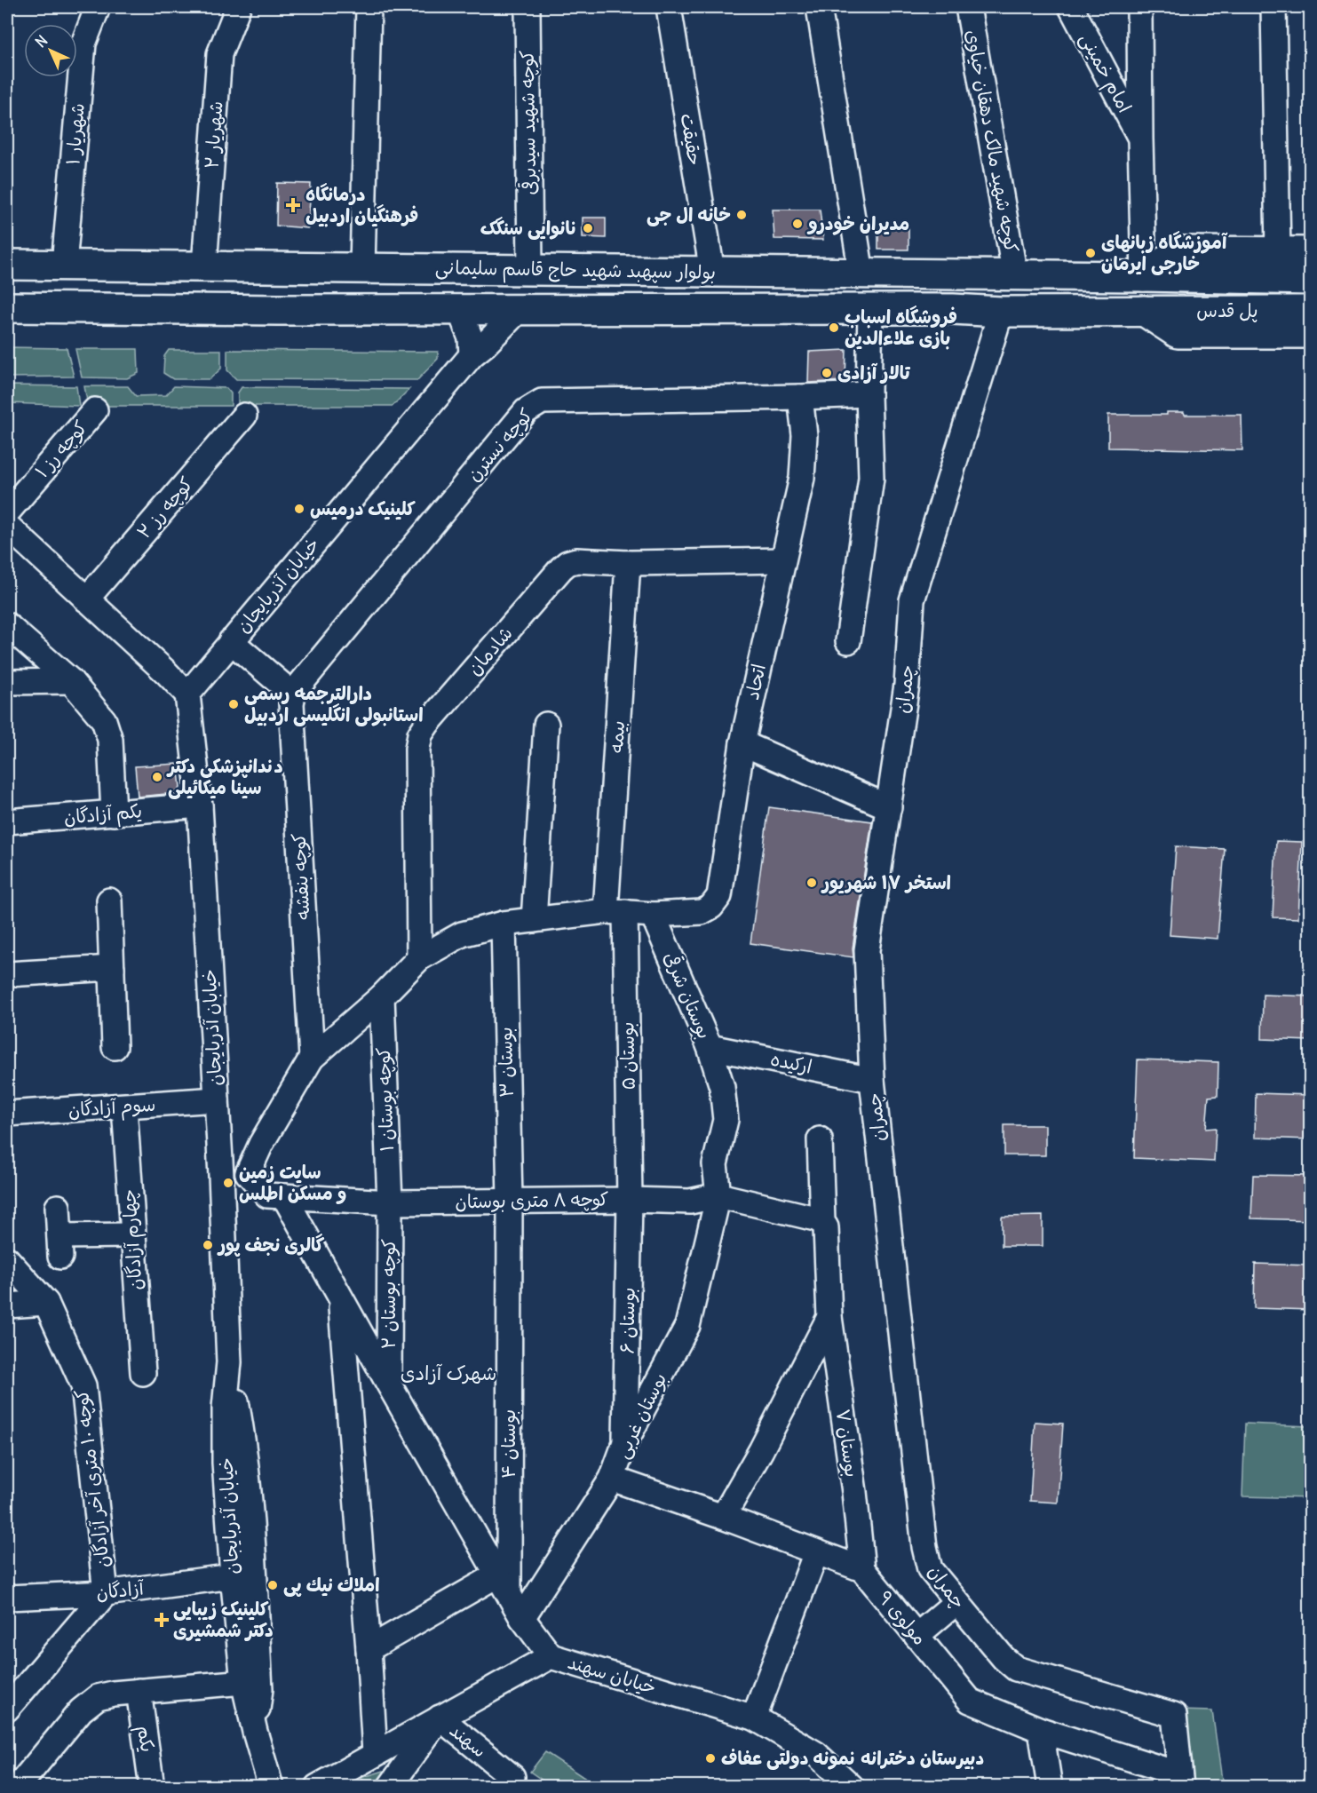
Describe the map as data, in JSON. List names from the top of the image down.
{
  "streets": {
    "main road": ["بولوار سپهبد شهید حاج قاسم سلیمانی", "پل قدس"],
    "street": [
      "امام خمینی",
      "کوچه شهید سیدبرقی",
      "شهریار ۱",
      "شهریار ۲",
      "حقیقت",
      "کوچه شهید مالک دهقان‌ خیاوی",
      "کوچه نسترن",
      "کوچه رز ۱",
      "کوچه رز ۲",
      "خیابان آذربایجان",
      "شادمان",
      "اتحاد",
      "چمران",
      "بیمه",
      "یکم آزادگان",
      "کوچه بنفشه",
      "بوستان شرقی",
      "بوستان ۵",
      "بوستان ۳",
      "ارکیده",
      "کوچه بوستان ۱",
      "سوم آزادگان",
      "کوچه ۸ متری بوستان",
      "چهارم آزادگان",
      "کوچه بوستان ۲",
      "بوستان ۶",
      "بوستان غربی",
      "بوستان ۷",
      "بوستان ۴",
      "کوچه ۱۰ متری آخر آزادگان",
      "آزادگان",
      "مولوی ۹",
      "خیابان سهند",
      "یکم",
      "سهند"
    ]
  },
  "crossings": [
    ["کوچه شهید سیدبرقی", "بولوار سپهبد شهید حاج قاسم سلیمانی"],
    ["شهریار ۱", "بولوار سپهبد شهید حاج قاسم سلیمانی"],
    ["شهریار ۲", "بولوار سپهبد شهید حاج قاسم سلیمانی"],
    ["حقیقت", "بولوار سپهبد شهید حاج قاسم سلیمانی"],
    ["کوچه شهید مالک دهقان‌ خیاوی", "بولوار سپهبد شهید حاج قاسم سلیمانی"],
    ["بولوار سپهبد شهید حاج قاسم سلیمانی", "پل قدس"],
    ["بولوار سپهبد شهید حاج قاسم سلیمانی", "خیابان آذربایجان"],
    ["بولوار سپهبد شهید حاج قاسم سلیمانی", "چمران"],
    ["کوچه نسترن", "اتحاد"],
    ["کوچه نسترن", "کوچه بنفشه"],
    ["خیابان آذربایجان", "یکم آزادگان"],
    ["خیابان آذربایجان", "سوم آزادگان"],
    ["خیابان آذربایجان", "آزادگان"],
    ["شادمان", "اتحاد"],
    ["شادمان", "بیمه"],
    ["اتحاد", "بوستان شرقی"],
    ["چمران", "ارکیده"],
    ["چمران", "مولوی ۹"],
    ["بیمه", "بوستان ۵"],
    ["بوستان شرقی", "ارکیده"],
    ["بوستان شرقی", "کوچه ۸ متری بوستان"],
    ["بوستان شرقی", "بوستان غربی"],
    ["بوستان ۵", "کوچه ۸ متری بوستان"],
    ["بوستان ۵", "بوستان ۶"],
    ["بوستان ۳", "کوچه ۸ متری بوستان"],
    ["بوستان ۳", "بوستان ۴"],
    ["کوچه بوستان ۱", "کوچه ۸ متری بوستان"],
    ["کوچه بوستان ۱", "کوچه بوستان ۲"],
    ["سوم آزادگان", "چهارم آزادگان"],
    ["کوچه ۸ متری بوستان", "کوچه بوستان ۲"],
    ["کوچه ۸ متری بوستان", "بوستان ۶"],
    ["کوچه ۸ متری بوستان", "بوستان غربی"],
    ["کوچه ۸ متری بوستان", "بوستان ۷"],
    ["کوچه ۸ متری بوستان", "بوستان ۴"],
    ["بوستان ۶", "بوستان غربی"],
    ["بوستان ۷", "مولوی ۹"],
    ["کوچه ۱۰ متری آخر آزادگان", "آزادگان"],
    ["خیابان سهند", "سهند"]
  ],
  "districts": ["شهرک آزادی"],
  "places": {
    "health": ["درمانگاه فرهنگیان اردبیل", "کلینیک زیبایی دکتر شمشیری"],
    "other": [
      "خانه ال جی",
      "مدیران خودرو",
      "نانوایی سنگک",
      "آموزشگاه زبانهای خارجی ایرمان",
      "فروشگاه اسباب بازی علاءالدین",
      "تالار آزادی",
      "کلینیک درمیس",
      "دارالترجمه رسمی استانبولی انگلیسی اردبیل",
      "دندانپزشکی دکتر سینا میکائیلی",
      "استخر ١٧ شهریور",
      "سایت زمین و مسکن اطلس",
      "گالری نجف پور",
      "املاك نيك پى",
      "دبیرستان دخترانه نمونه دولتی عفاف"
    ]
  },
  "north": "top left"
}
